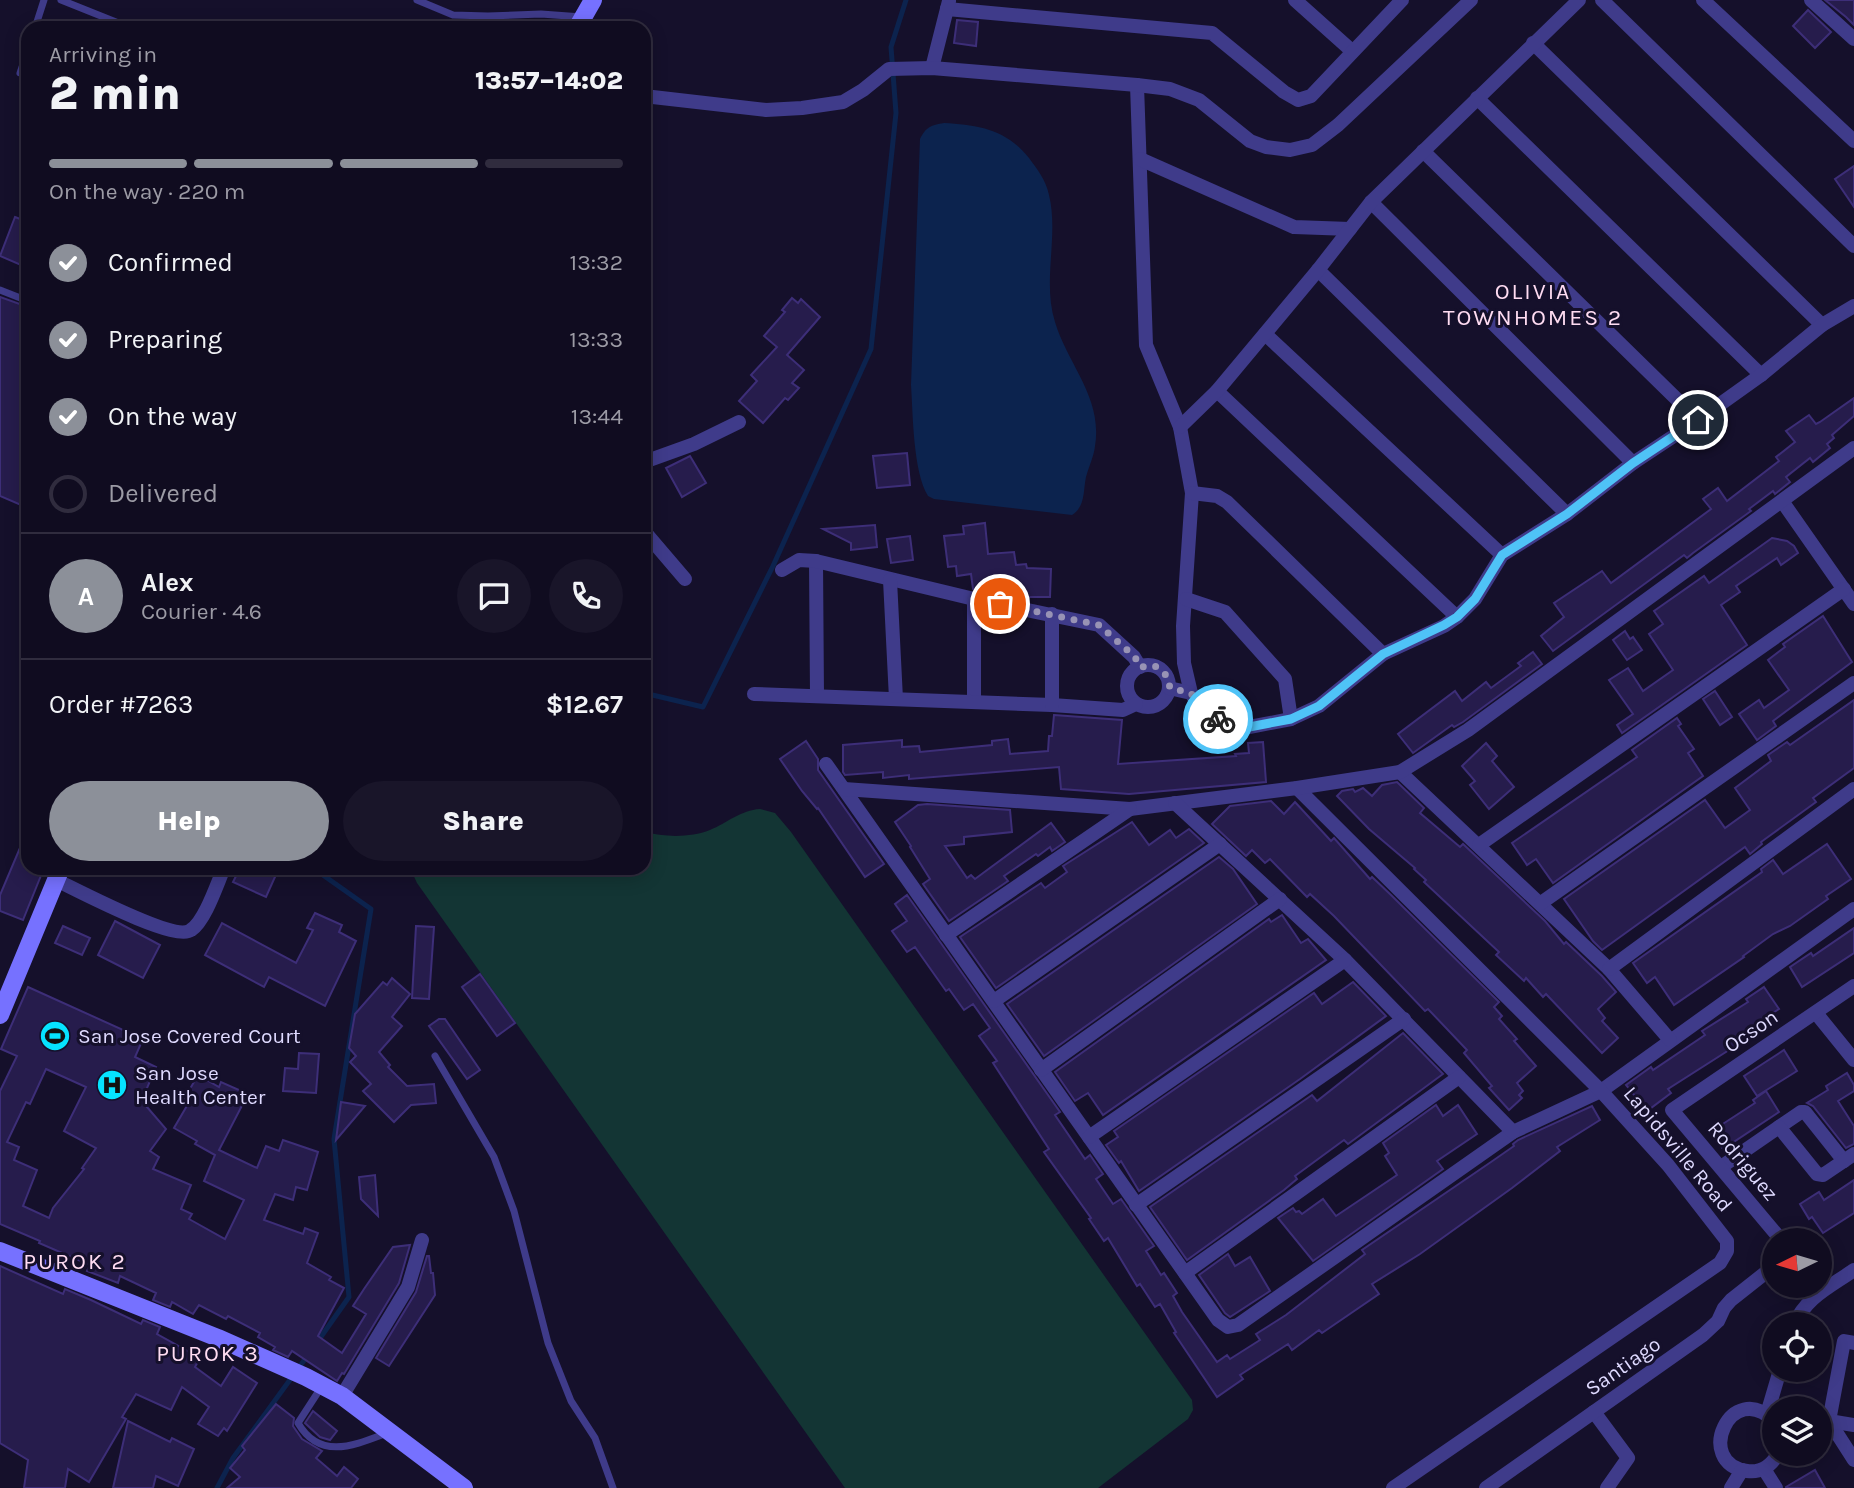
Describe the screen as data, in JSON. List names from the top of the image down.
{
  "streets": {
    "street": [
      "Ocson",
      "Lapidsville Road",
      "Rodriguez",
      "Santiago"
    ]
  },
  "crossings": [
    ["Ocson", "Rodriguez"]
  ],
  "districts": ["OLIVIA TOWNHOMES 2", "PUROK 2", "PUROK 3"],
  "places": {
    "sports": ["San Jose Covered Court"],
    "hospital": ["San Jose Health Center"]
  },
  "north": "left",
  "page": {
    "heading": ["2 min", "Arriving in", "13:57–14:02"],
    "panel": [
      "Alex",
      "Courier · 4.6",
      "Order #7263",
      "$12.67"
    ],
    "bar": "On the way · 220 m",
    "list": [
      ["Confirmed", "13:32"],
      ["Preparing", "13:33"],
      ["On the way", "13:44"],
      "Delivered"
    ],
    "round": "A",
    "buttons": ["Help", "Share"]
  }
}
